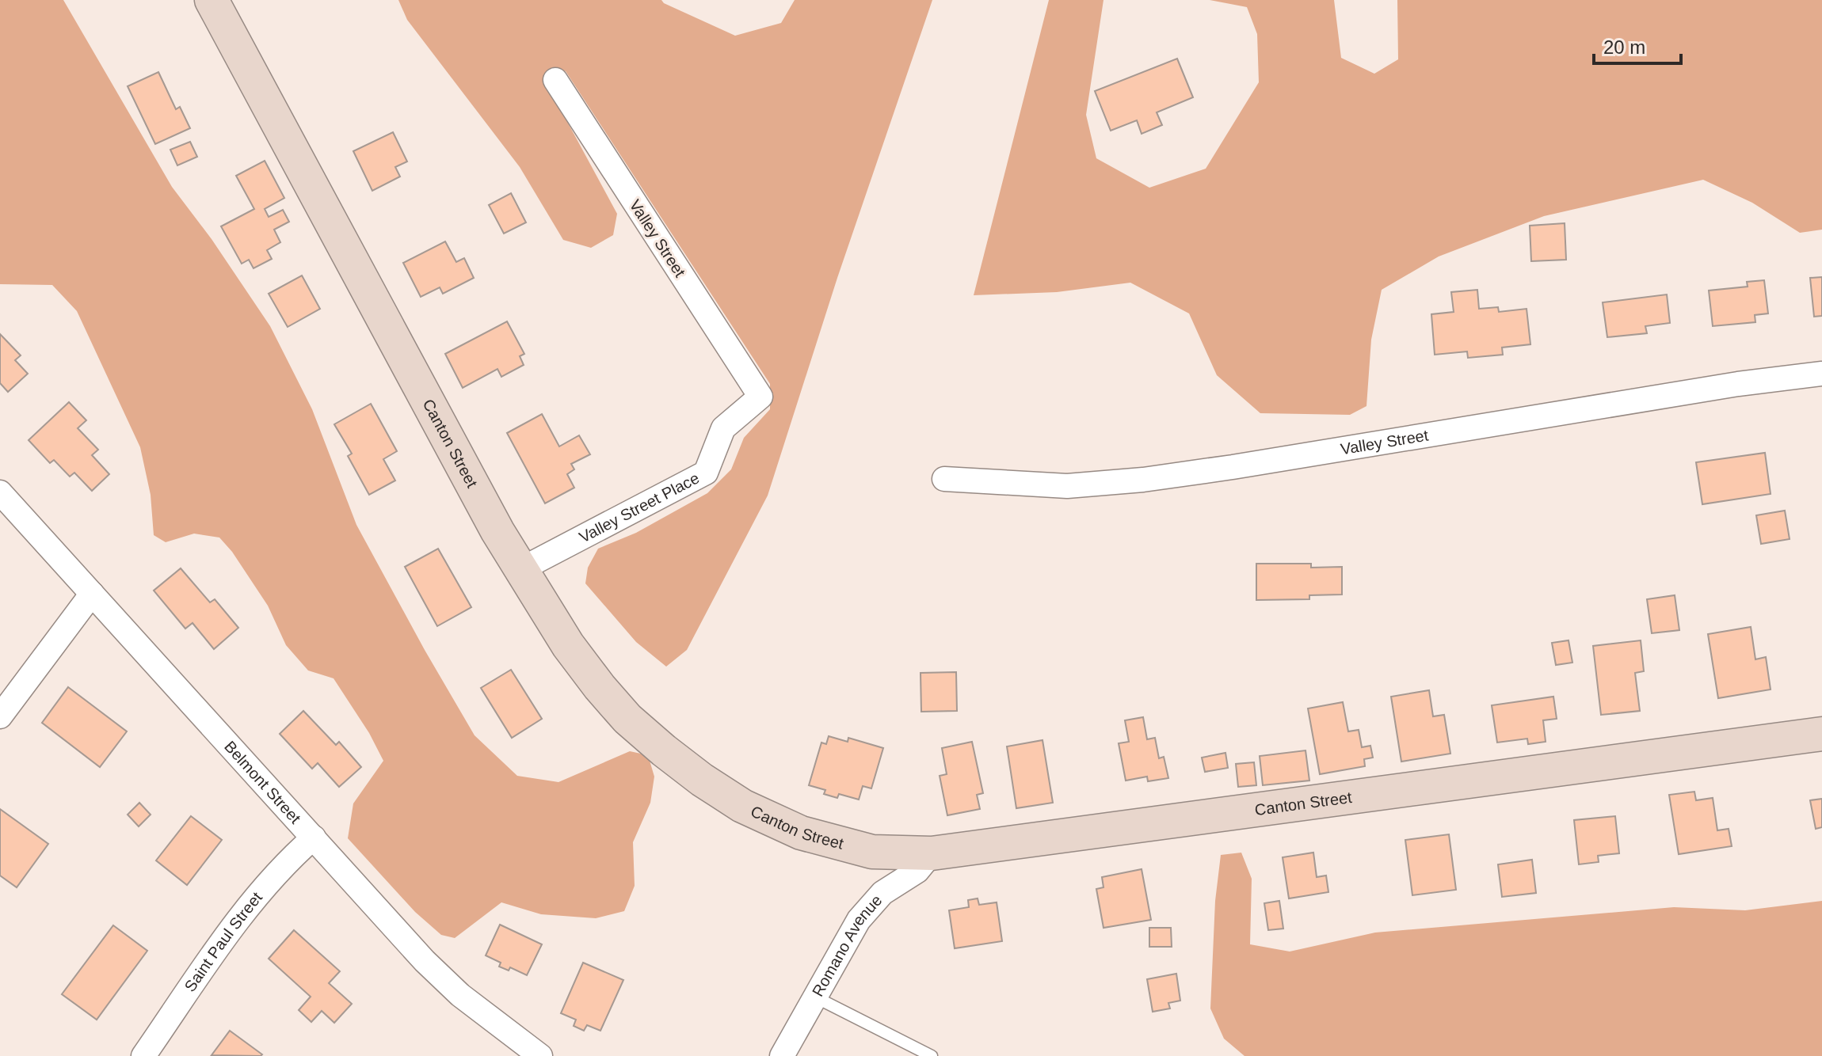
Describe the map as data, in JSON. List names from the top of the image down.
{
  "streets": {
    "street": [
      "Valley Street",
      "Canton Street",
      "Valley Street Place",
      "Belmont Street",
      "Saint Paul Street",
      "Romano Avenue"
    ]
  },
  "crossings": [
    ["Valley Street", "Valley Street Place"],
    ["Canton Street", "Valley Street Place"],
    ["Canton Street", "Romano Avenue"],
    ["Belmont Street", "Saint Paul Street"]
  ],
  "scale_bar": "20 m"
}
